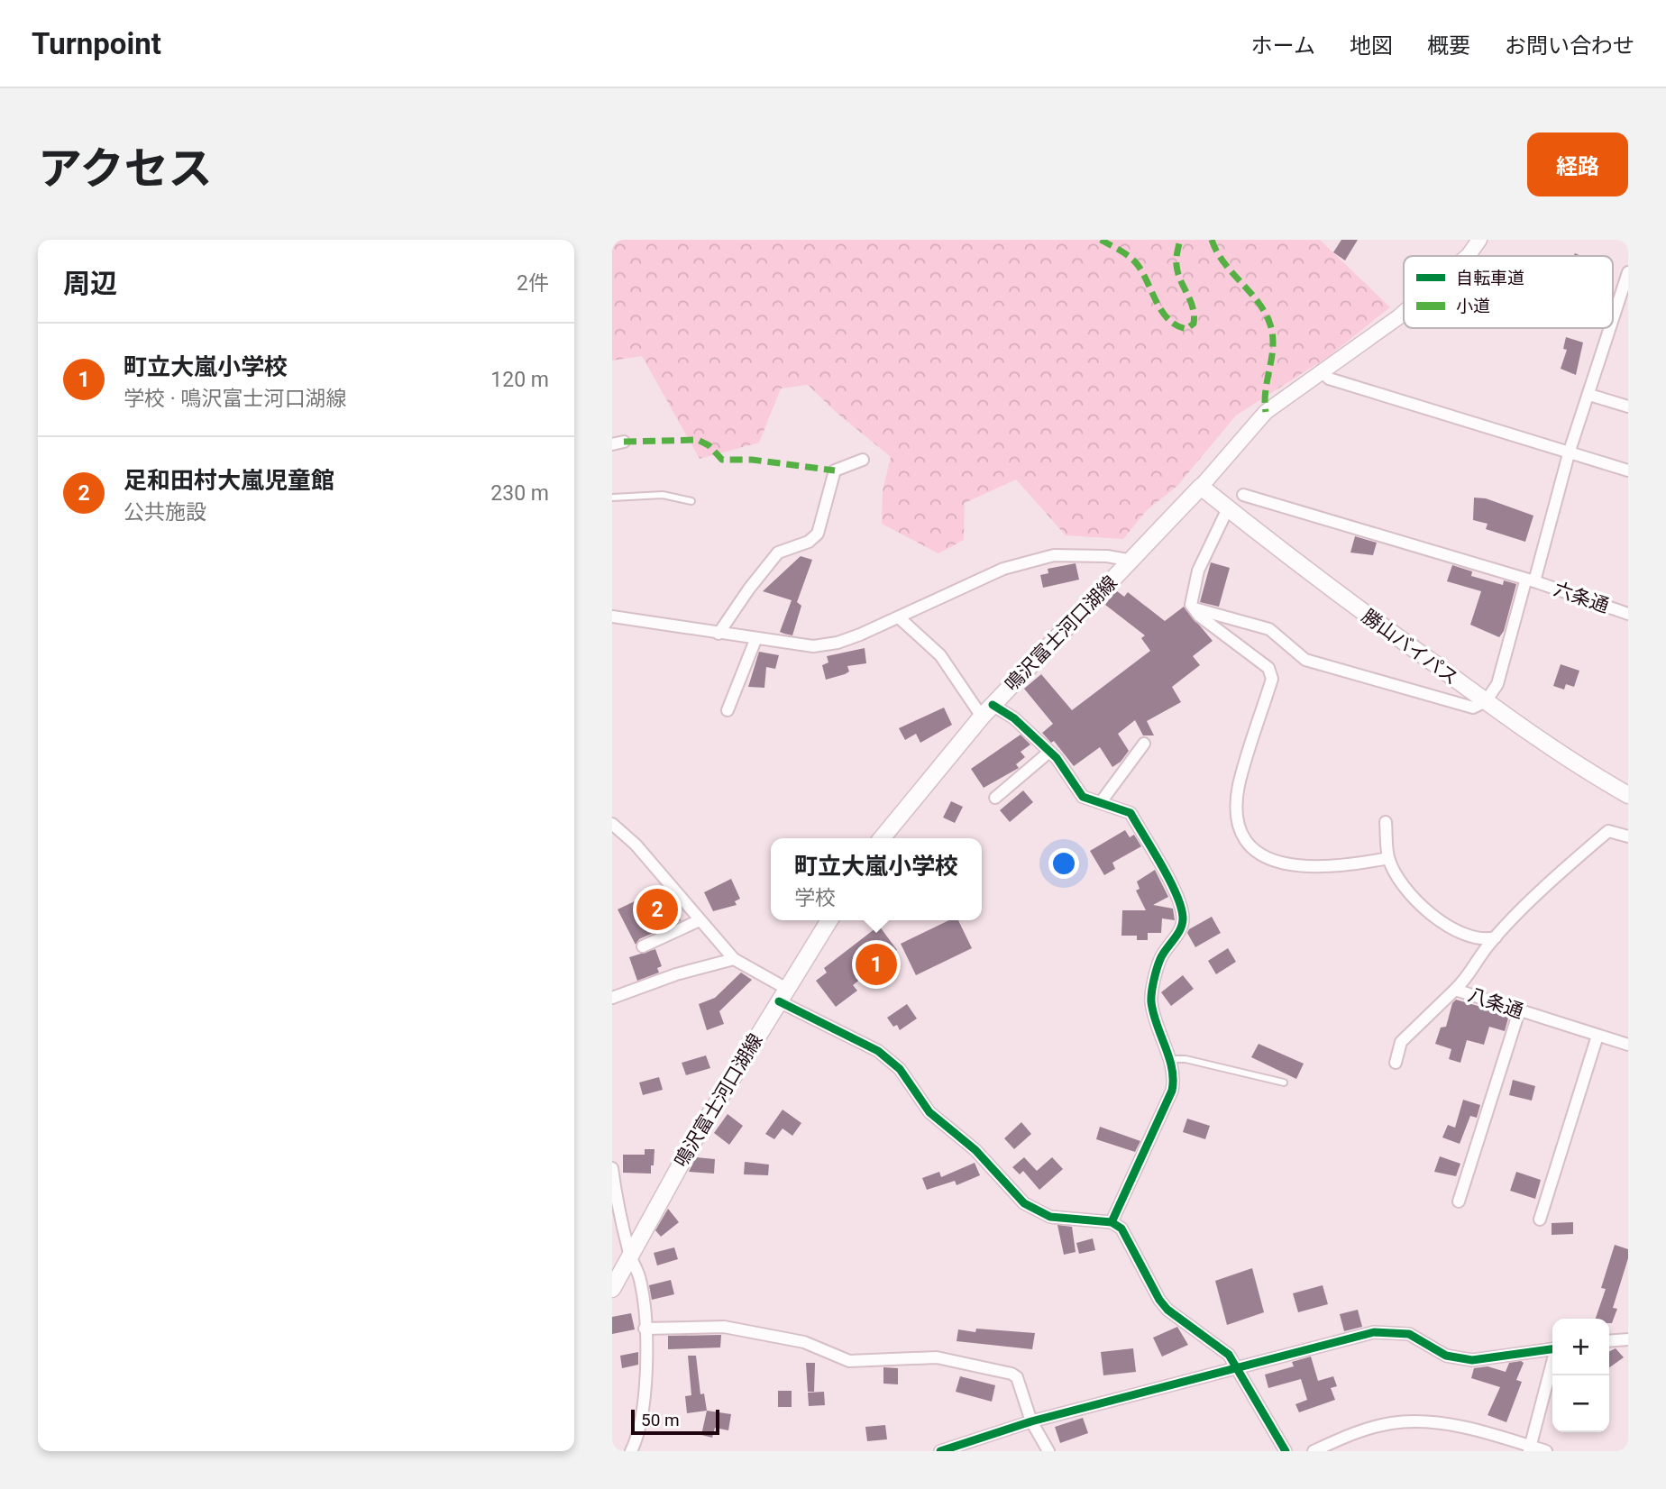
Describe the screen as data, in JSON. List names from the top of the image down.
{
  "streets": {
    "main road": ["鳴沢富士河口湖線", "勝山バイパス"],
    "street": ["六条通", "八条通"]
  },
  "crossings": [
    ["鳴沢富士河口湖線", "勝山バイパス"]
  ],
  "legend": ["自転車道", "小道"],
  "scale_bar": "50 m",
  "page": {
    "header": "Turnpoint",
    "nav": [
      "ホーム",
      "地図",
      "概要",
      "お問い合わせ"
    ],
    "title": "アクセス",
    "buttons": "経路",
    "heading": ["周辺", "2件"],
    "list": [
      {
        "mark": "1",
        "name": "町立大嵐小学校",
        "note": "学校 · 鳴沢富士河口湖線",
        "value": "120 m"
      },
      {
        "mark": "2",
        "name": "足和田村大嵐児童館",
        "note": "公共施設",
        "value": "230 m"
      }
    ],
    "popup": ["町立大嵐小学校", "学校"],
    "pins": ["2", "1"],
    "map_buttons": ["+", "−"],
    "scale": "50 m"
  }
}
